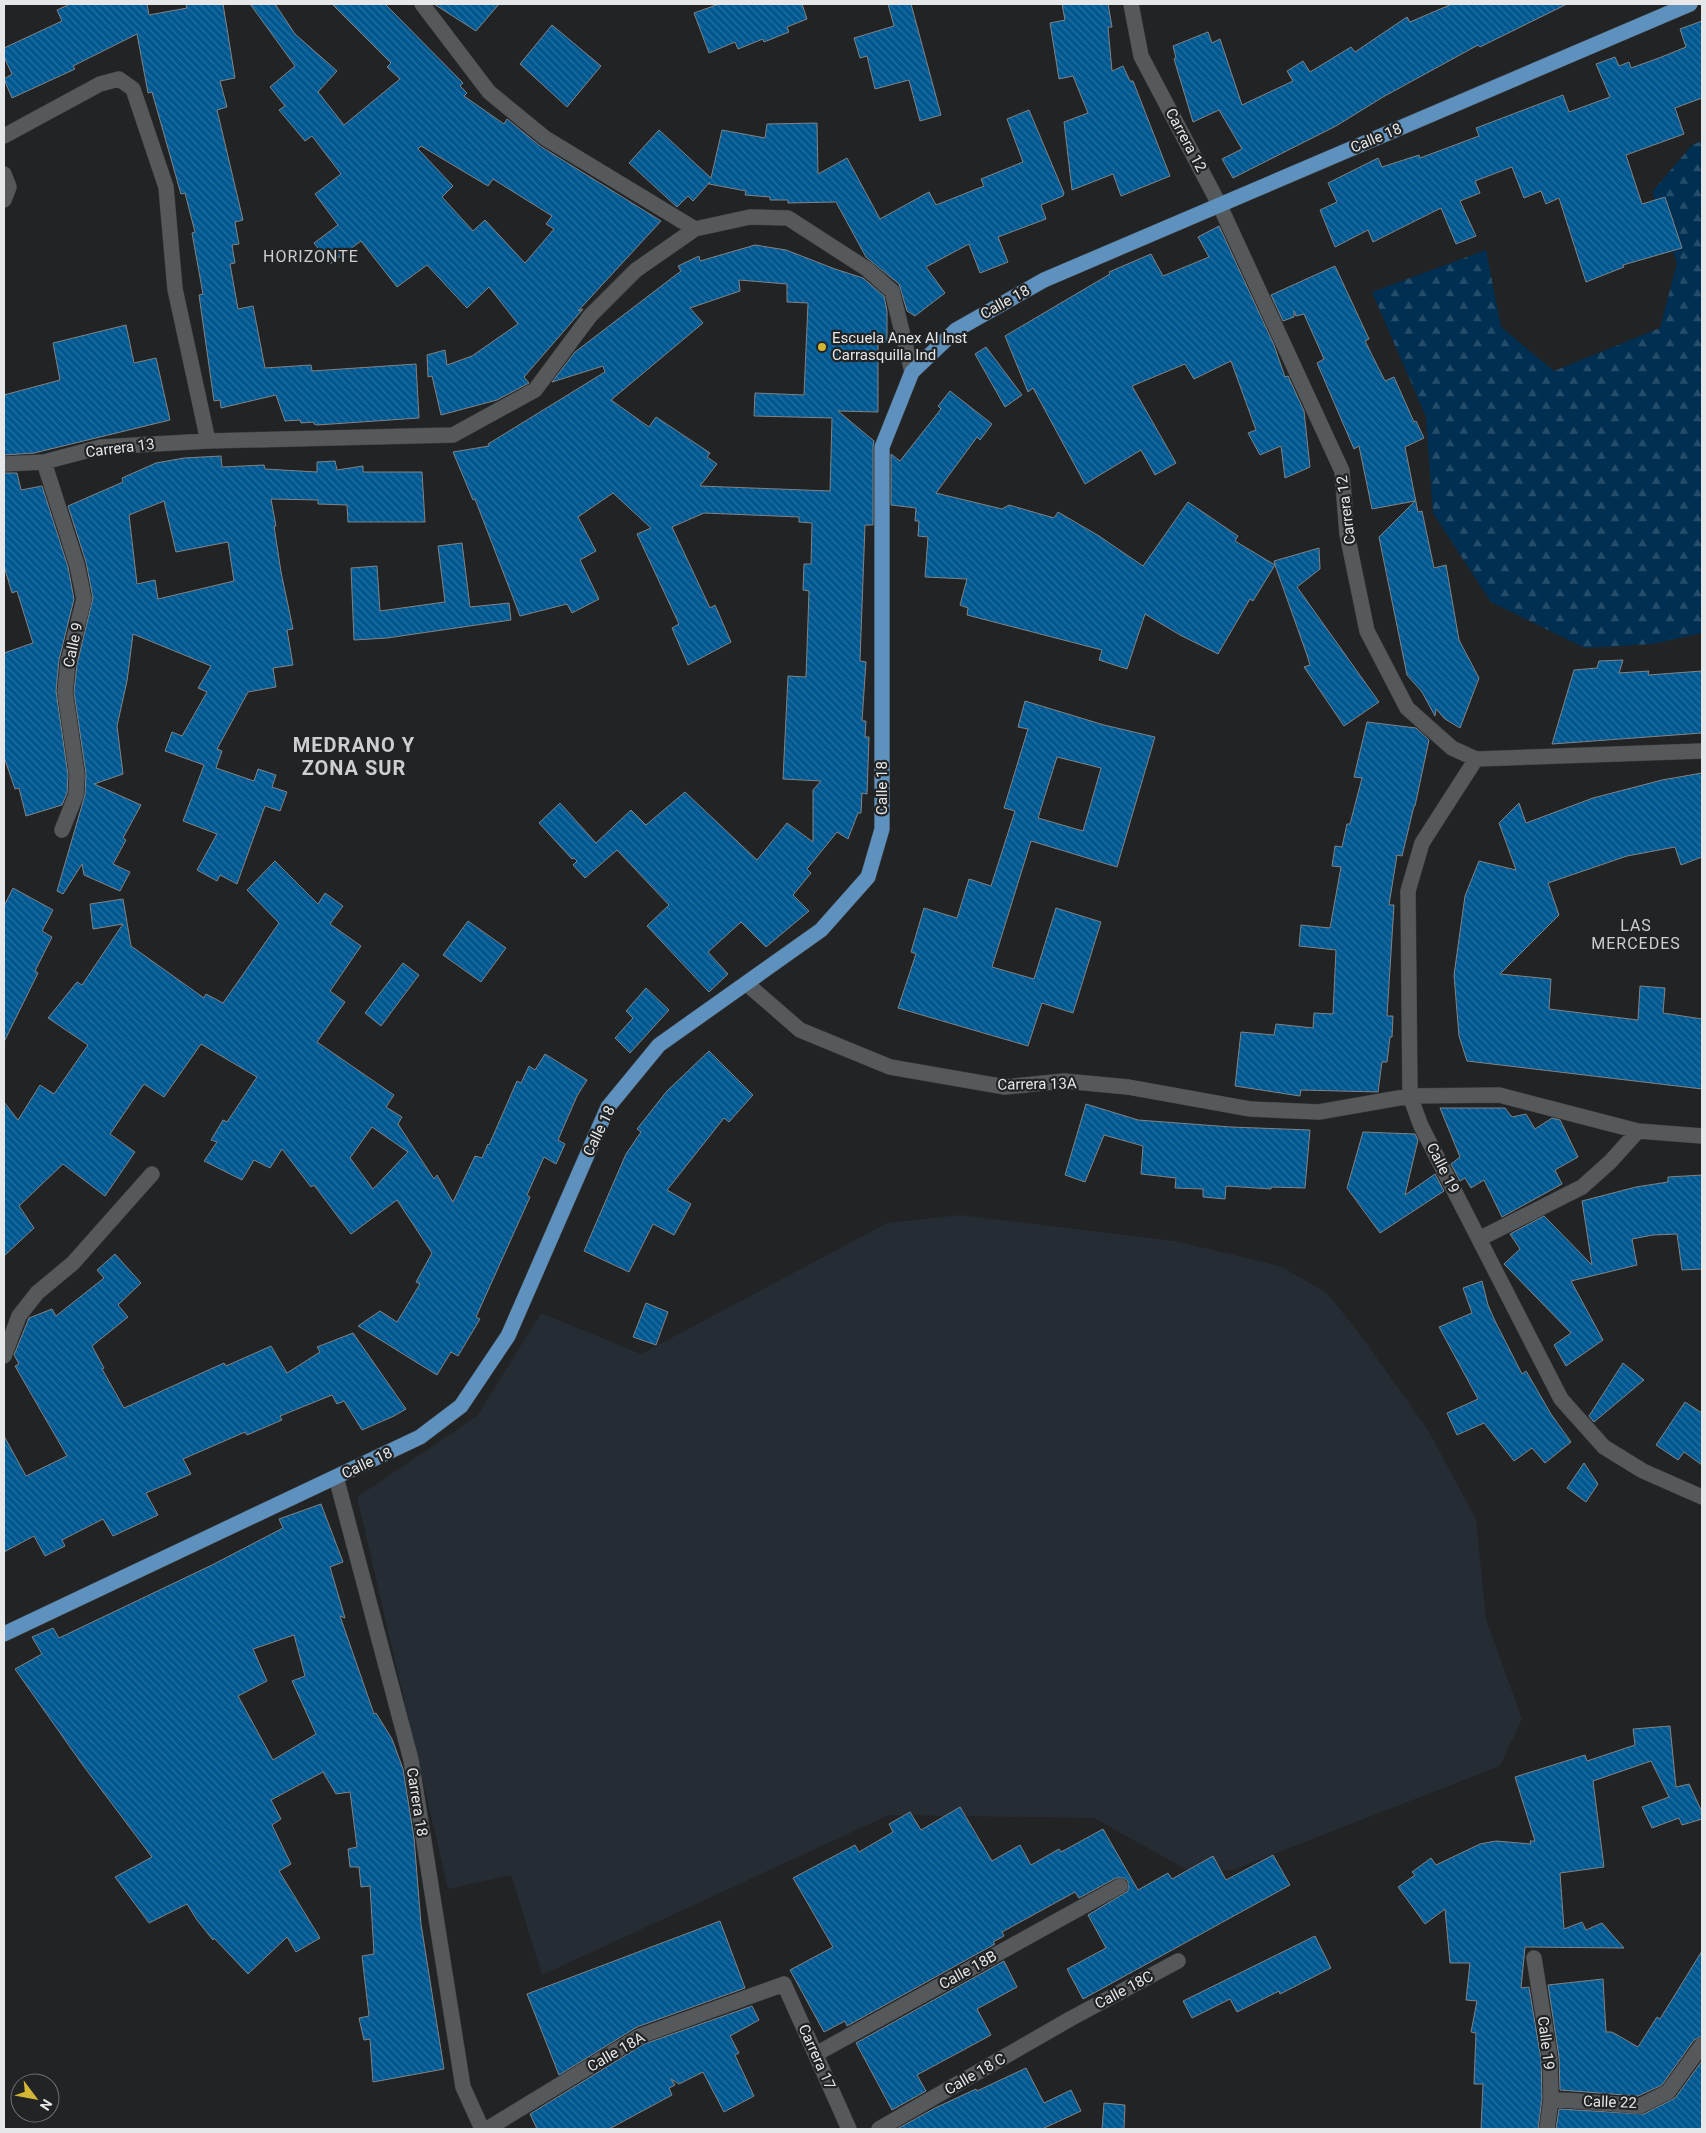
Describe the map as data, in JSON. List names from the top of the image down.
{
  "streets": {
    "main road": ["Calle 18"],
    "street": [
      "Carrera 12",
      "Carrera 13",
      "Calle 9",
      "Carrera 13A",
      "Calle 19",
      "Carrera 18",
      "Calle 18B",
      "Calle 18C",
      "Calle 18A",
      "Carrera 17",
      "Calle 18 C",
      "Calle 22"
    ]
  },
  "crossings": [
    ["Calle 18", "Carrera 12"],
    ["Calle 18", "Carrera 13A"],
    ["Calle 18", "Carrera 18"],
    ["Carrera 12", "Calle 19"],
    ["Carrera 13", "Calle 9"],
    ["Carrera 13A", "Calle 19"],
    ["Calle 19", "Calle 22"],
    ["Calle 18B", "Carrera 17"],
    ["Calle 18C", "Calle 18 C"],
    ["Calle 18A", "Carrera 17"]
  ],
  "districts": ["HORIZONTE", "MEDRANO Y ZONA SUR", "LAS MERCEDES"],
  "places": ["Escuela Anex Al Inst Carrasquilla Ind"],
  "north": "bottom right"
}
